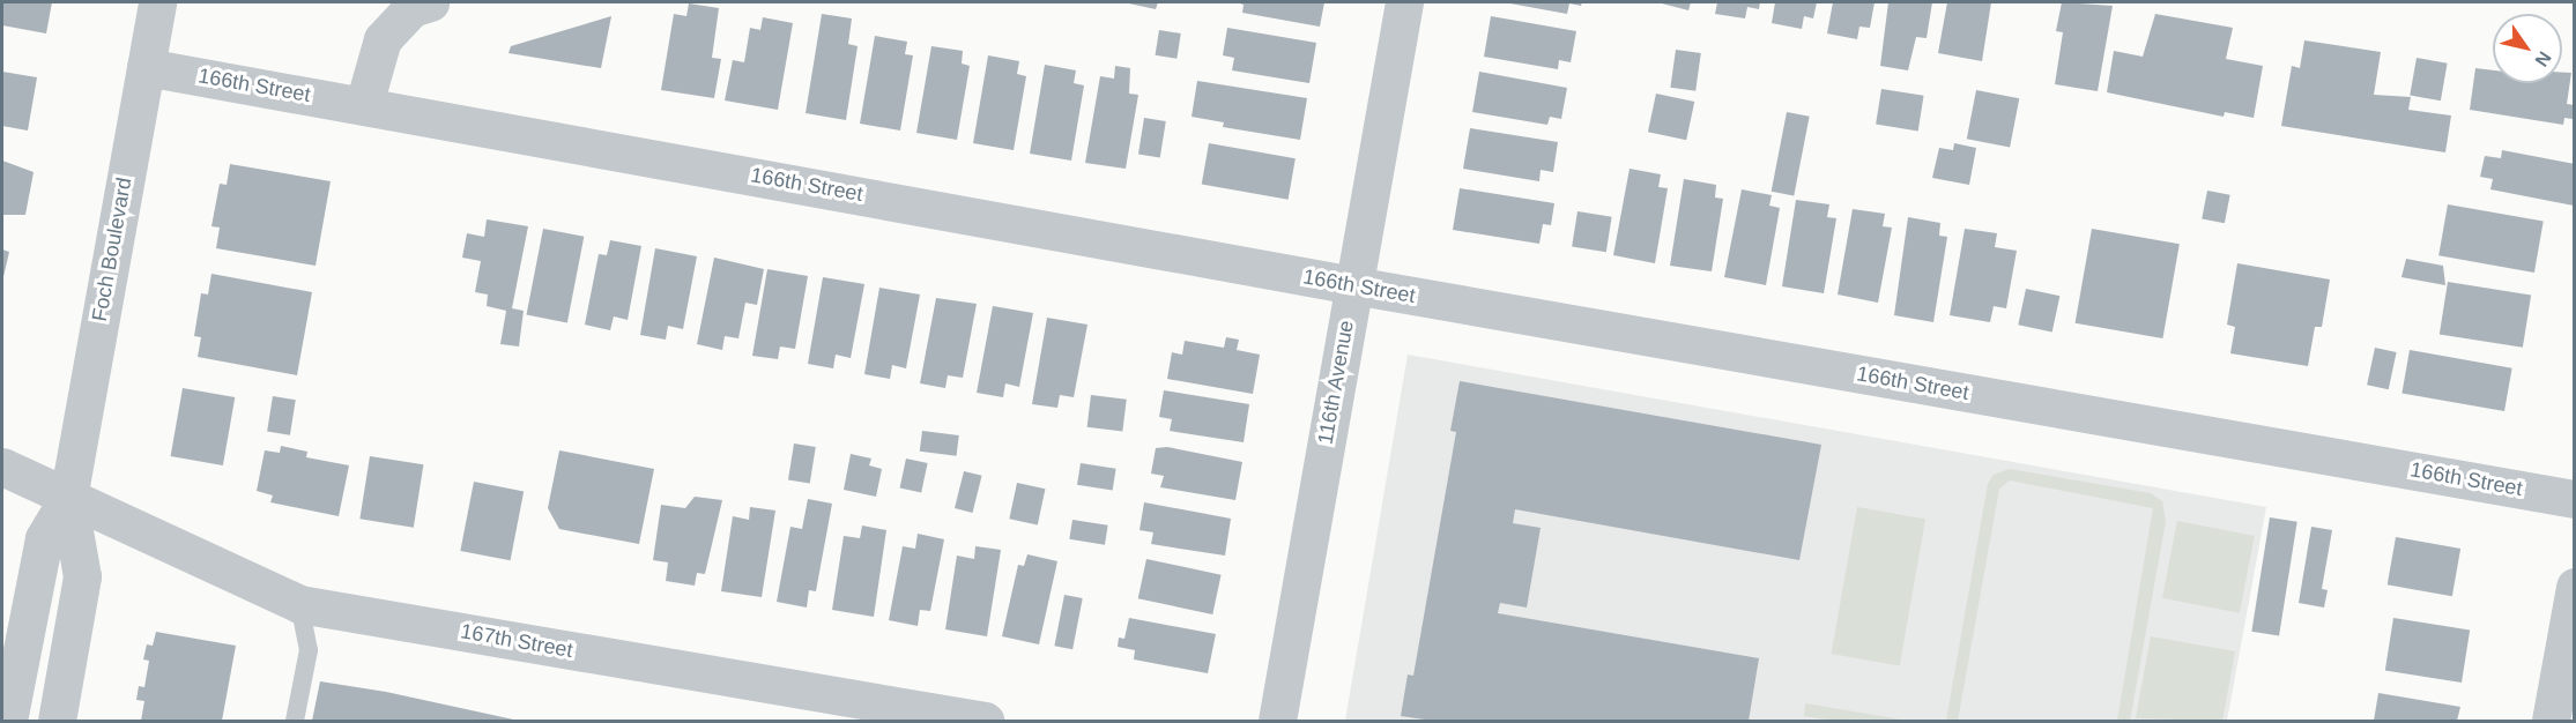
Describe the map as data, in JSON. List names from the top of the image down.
{
  "streets": {
    "street": [
      "166th Street",
      "Foch Boulevard",
      "116th Avenue",
      "167th Street"
    ]
  },
  "crossings": [
    ["166th Street", "Foch Boulevard"],
    ["166th Street", "116th Avenue"],
    ["Foch Boulevard", "167th Street"]
  ],
  "north": "bottom right"
}
